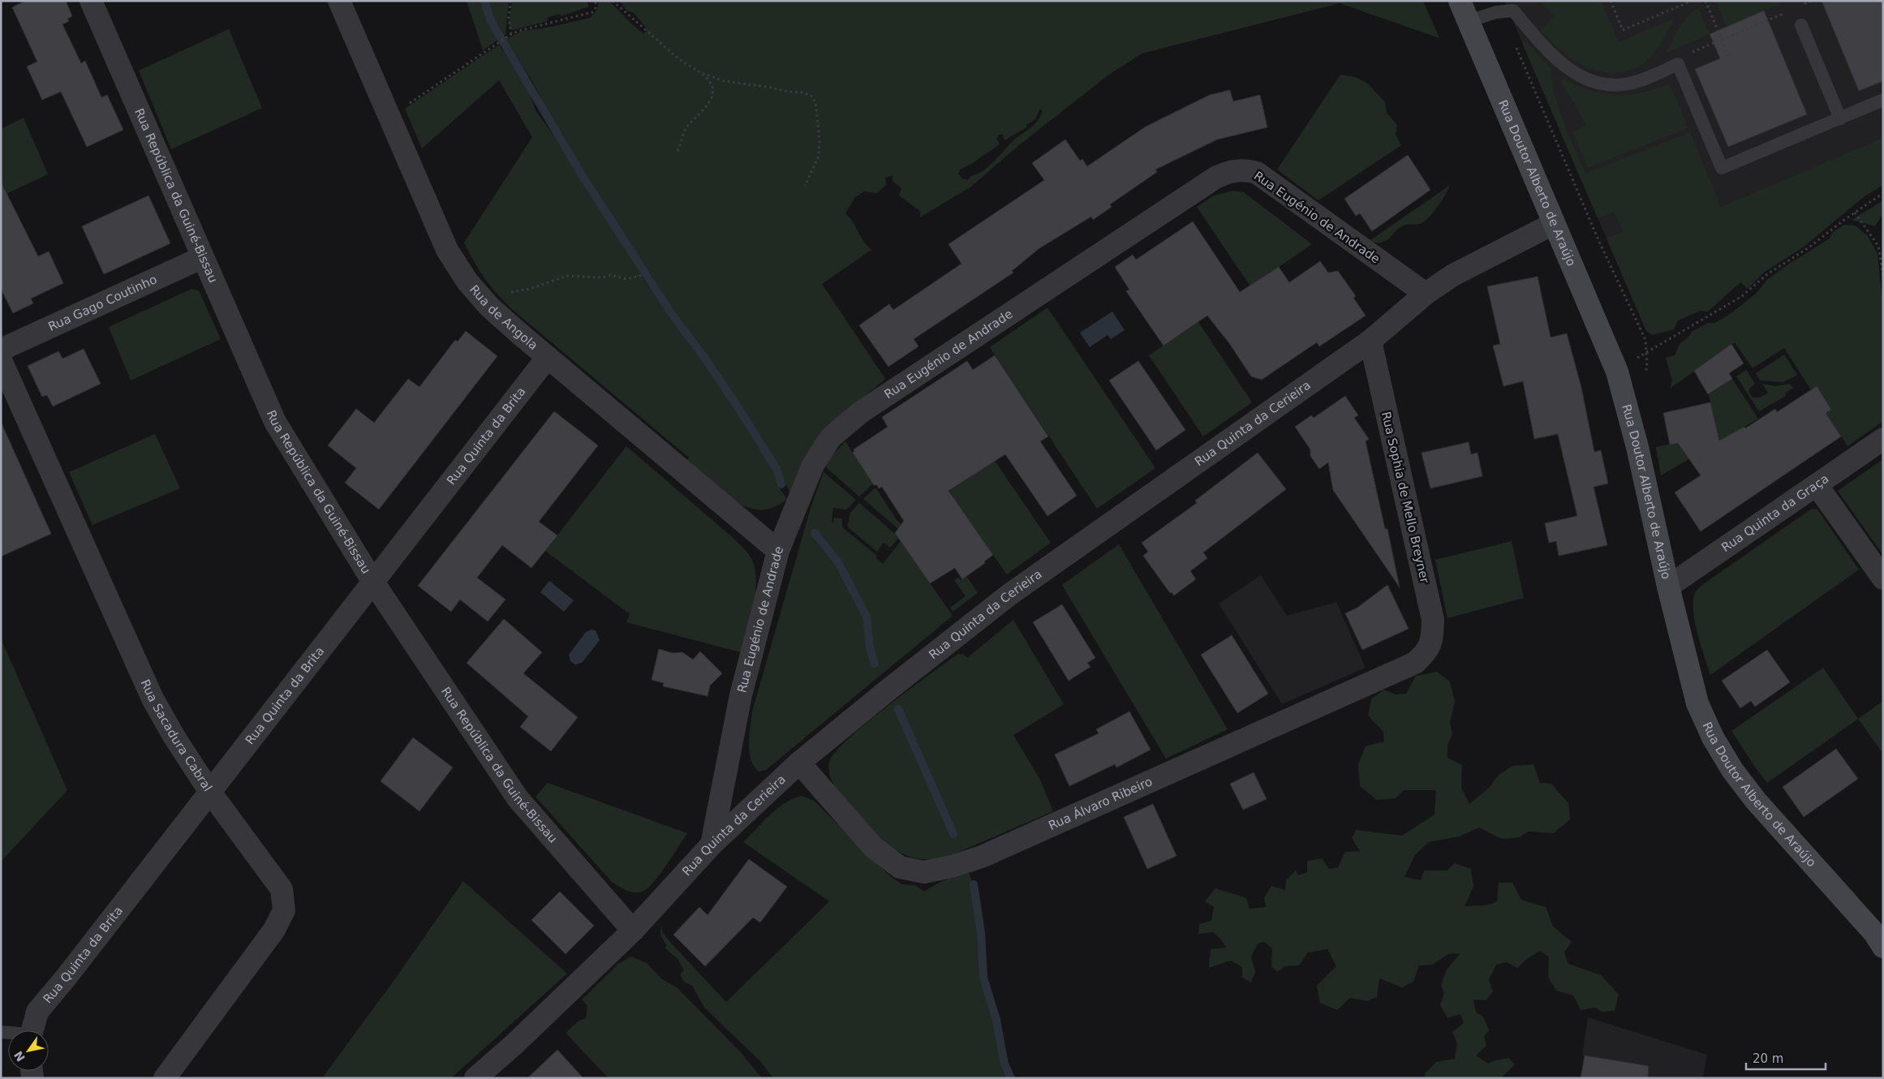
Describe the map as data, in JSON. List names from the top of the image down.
{
  "streets": {
    "main road": ["Rua Doutor Alberto de Araújo"],
    "street": [
      "Rua República da Guiné-Bissau",
      "Rua Eugénio de Andrade",
      "Rua Gago Coutinho",
      "Rua de Angola",
      "Rua Quinta da Cerieira",
      "Rua Quinta da Brita",
      "Rua Sophia de Mello Breyner",
      "Rua Quinta da Graça",
      "Rua Sacadura Cabral",
      "Rua Álvaro Ribeiro"
    ]
  },
  "crossings": [
    ["Rua Doutor Alberto de Araújo", "Rua Quinta da Cerieira"],
    ["Rua Doutor Alberto de Araújo", "Rua Quinta da Graça"],
    ["Rua República da Guiné-Bissau", "Rua Gago Coutinho"],
    ["Rua República da Guiné-Bissau", "Rua Quinta da Cerieira"],
    ["Rua República da Guiné-Bissau", "Rua Quinta da Brita"],
    ["Rua Eugénio de Andrade", "Rua de Angola"],
    ["Rua Eugénio de Andrade", "Rua Quinta da Cerieira"],
    ["Rua de Angola", "Rua Quinta da Brita"],
    ["Rua Quinta da Cerieira", "Rua Sophia de Mello Breyner"],
    ["Rua Quinta da Cerieira", "Rua Álvaro Ribeiro"],
    ["Rua Quinta da Brita", "Rua Sacadura Cabral"],
    ["Rua Sophia de Mello Breyner", "Rua Álvaro Ribeiro"]
  ],
  "scale_bar": "20 m",
  "north": "bottom left"
}
